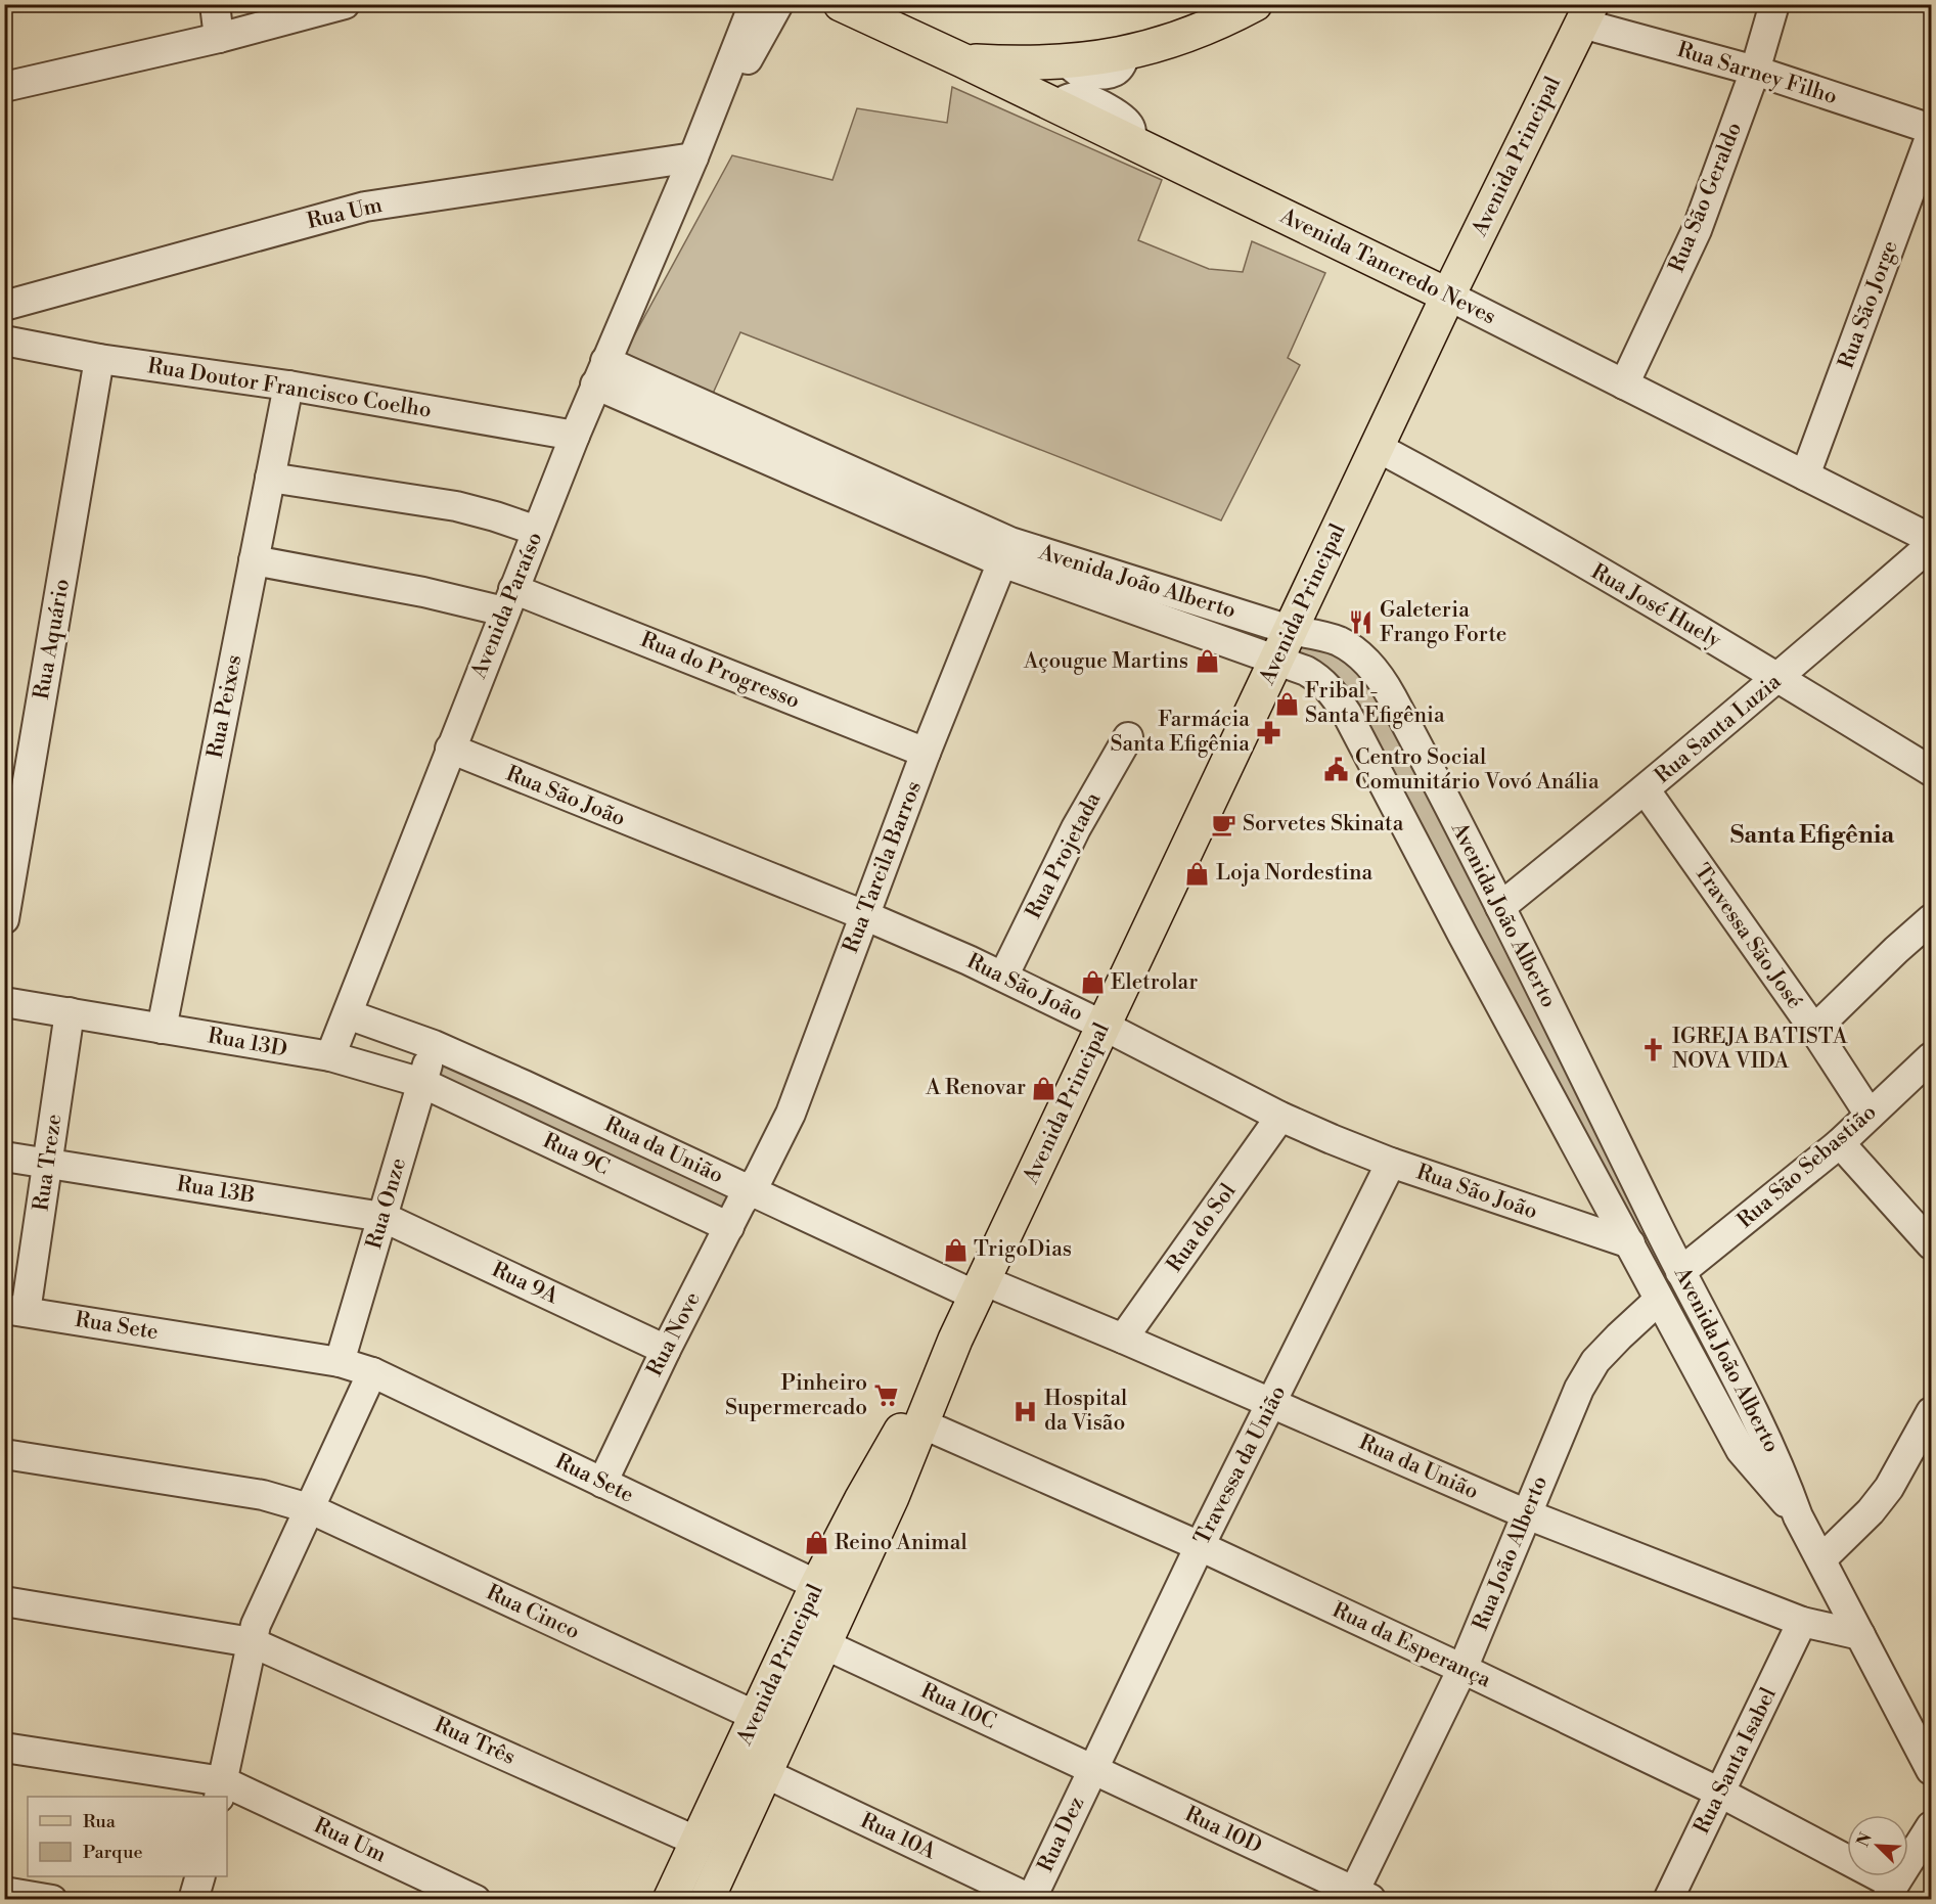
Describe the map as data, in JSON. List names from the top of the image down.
{
  "streets": {
    "main road": ["Avenida Principal", "Avenida Tancredo Neves"],
    "street": [
      "Rua Sarney Filho",
      "Rua São Geraldo",
      "Rua Um",
      "Rua São Jorge",
      "Rua Doutor Francisco Coelho",
      "Avenida João Alberto",
      "Avenida Paraíso",
      "Rua José Huely",
      "Rua Aquário",
      "Rua do Progresso",
      "Rua Peixes",
      "Rua Santa Luzia",
      "Rua São João",
      "Rua Projetada",
      "Rua Tarcila Barros",
      "Travessa São José",
      "Rua 13D",
      "Rua da União",
      "Rua 9C",
      "Rua Treze",
      "Rua São Sebastião",
      "Rua 13B",
      "Rua Onze",
      "Rua do Sol",
      "Rua 9A",
      "Rua Sete",
      "Rua Nove",
      "Travessa da União",
      "Rua João Alberto",
      "Rua Cinco",
      "Rua da Esperança",
      "Rua 10C",
      "Rua Três",
      "Rua Santa Isabel",
      "Rua 10D",
      "Rua Dez",
      "Rua 10A"
    ]
  },
  "crossings": [
    ["Rua Sarney Filho", "Avenida Principal"],
    ["Rua Sarney Filho", "Rua São Geraldo"],
    ["Avenida Principal", "Avenida Tancredo Neves"],
    ["Avenida Principal", "Avenida João Alberto"],
    ["Avenida Principal", "Rua José Huely"],
    ["Avenida Principal", "Rua São João"],
    ["Avenida Principal", "Rua da União"],
    ["Avenida Principal", "Rua Sete"],
    ["Avenida Principal", "Rua Cinco"],
    ["Avenida Principal", "Rua da Esperança"],
    ["Avenida Principal", "Rua 10C"],
    ["Avenida Principal", "Rua Três"],
    ["Avenida Principal", "Rua 10A"],
    ["Rua São Geraldo", "Avenida Tancredo Neves"],
    ["Rua Um", "Avenida Paraíso"],
    ["Avenida Tancredo Neves", "Rua São Jorge"],
    ["Rua Doutor Francisco Coelho", "Avenida Paraíso"],
    ["Rua Doutor Francisco Coelho", "Rua Aquário"],
    ["Rua Doutor Francisco Coelho", "Rua Peixes"],
    ["Avenida João Alberto", "Avenida Paraíso"],
    ["Avenida João Alberto", "Rua Santa Luzia"],
    ["Avenida João Alberto", "Rua São João"],
    ["Avenida João Alberto", "Rua Tarcila Barros"],
    ["Avenida João Alberto", "Rua da União"],
    ["Avenida João Alberto", "Rua São Sebastião"],
    ["Avenida João Alberto", "Rua João Alberto"],
    ["Avenida Paraíso", "Rua do Progresso"],
    ["Avenida Paraíso", "Rua São João"],
    ["Avenida Paraíso", "Rua 13D"],
    ["Avenida Paraíso", "Rua da União"],
    ["Rua José Huely", "Rua Santa Luzia"],
    ["Rua do Progresso", "Rua Peixes"],
    ["Rua do Progresso", "Rua Tarcila Barros"],
    ["Rua Peixes", "Rua 13D"],
    ["Rua Santa Luzia", "Travessa São José"],
    ["Rua São João", "Rua Projetada"],
    ["Rua São João", "Rua Tarcila Barros"],
    ["Rua São João", "Rua do Sol"],
    ["Rua São João", "Travessa da União"],
    ["Rua Tarcila Barros", "Rua da União"],
    ["Rua Tarcila Barros", "Rua Nove"],
    ["Travessa São José", "Rua São Sebastião"],
    ["Rua 13D", "Rua 9C"],
    ["Rua 13D", "Rua Treze"],
    ["Rua 13D", "Rua Onze"],
    ["Rua da União", "Rua Onze"],
    ["Rua da União", "Rua do Sol"],
    ["Rua da União", "Rua Nove"],
    ["Rua da União", "Travessa da União"],
    ["Rua da União", "Rua João Alberto"],
    ["Rua da União", "Rua Santa Isabel"],
    ["Rua 9C", "Rua Onze"],
    ["Rua 9C", "Rua Nove"],
    ["Rua Treze", "Rua 13B"],
    ["Rua Treze", "Rua Sete"],
    ["Rua 13B", "Rua Onze"],
    ["Rua 13B", "Rua 9A"],
    ["Rua Onze", "Rua 9A"],
    ["Rua Onze", "Rua Sete"],
    ["Rua 9A", "Rua Nove"],
    ["Rua Sete", "Rua Nove"],
    ["Travessa da União", "Rua da Esperança"],
    ["Travessa da União", "Rua 10C"],
    ["Travessa da União", "Rua 10D"],
    ["Travessa da União", "Rua Dez"],
    ["Rua João Alberto", "Rua da Esperança"],
    ["Rua João Alberto", "Rua 10D"],
    ["Rua da Esperança", "Rua Santa Isabel"],
    ["Rua 10C", "Rua 10D"],
    ["Rua 10C", "Rua Dez"],
    ["Rua 10D", "Rua Dez"],
    ["Rua Dez", "Rua 10A"]
  ],
  "districts": ["Santa Efigênia"],
  "places": {
    "restaurant": ["Galeteria Frango Forte"],
    "shop": [
      "Açougue Martins",
      "Fribal - Santa Efigênia",
      "Loja Nordestina",
      "Eletrolar",
      "A Renovar",
      "TrigoDias",
      "Reino Animal"
    ],
    "pharmacy": ["Farmácia Santa Efigênia"],
    "public building": ["Centro Social Comunitário Vovó Anália"],
    "cafe": ["Sorvetes Skinata"],
    "church": ["IGREJA BATISTA NOVA VIDA"],
    "supermarket": ["Pinheiro Supermercado"],
    "hospital": ["Hospital da Visão"]
  },
  "legend": ["Rua", "Parque"],
  "north": "top left"
}
